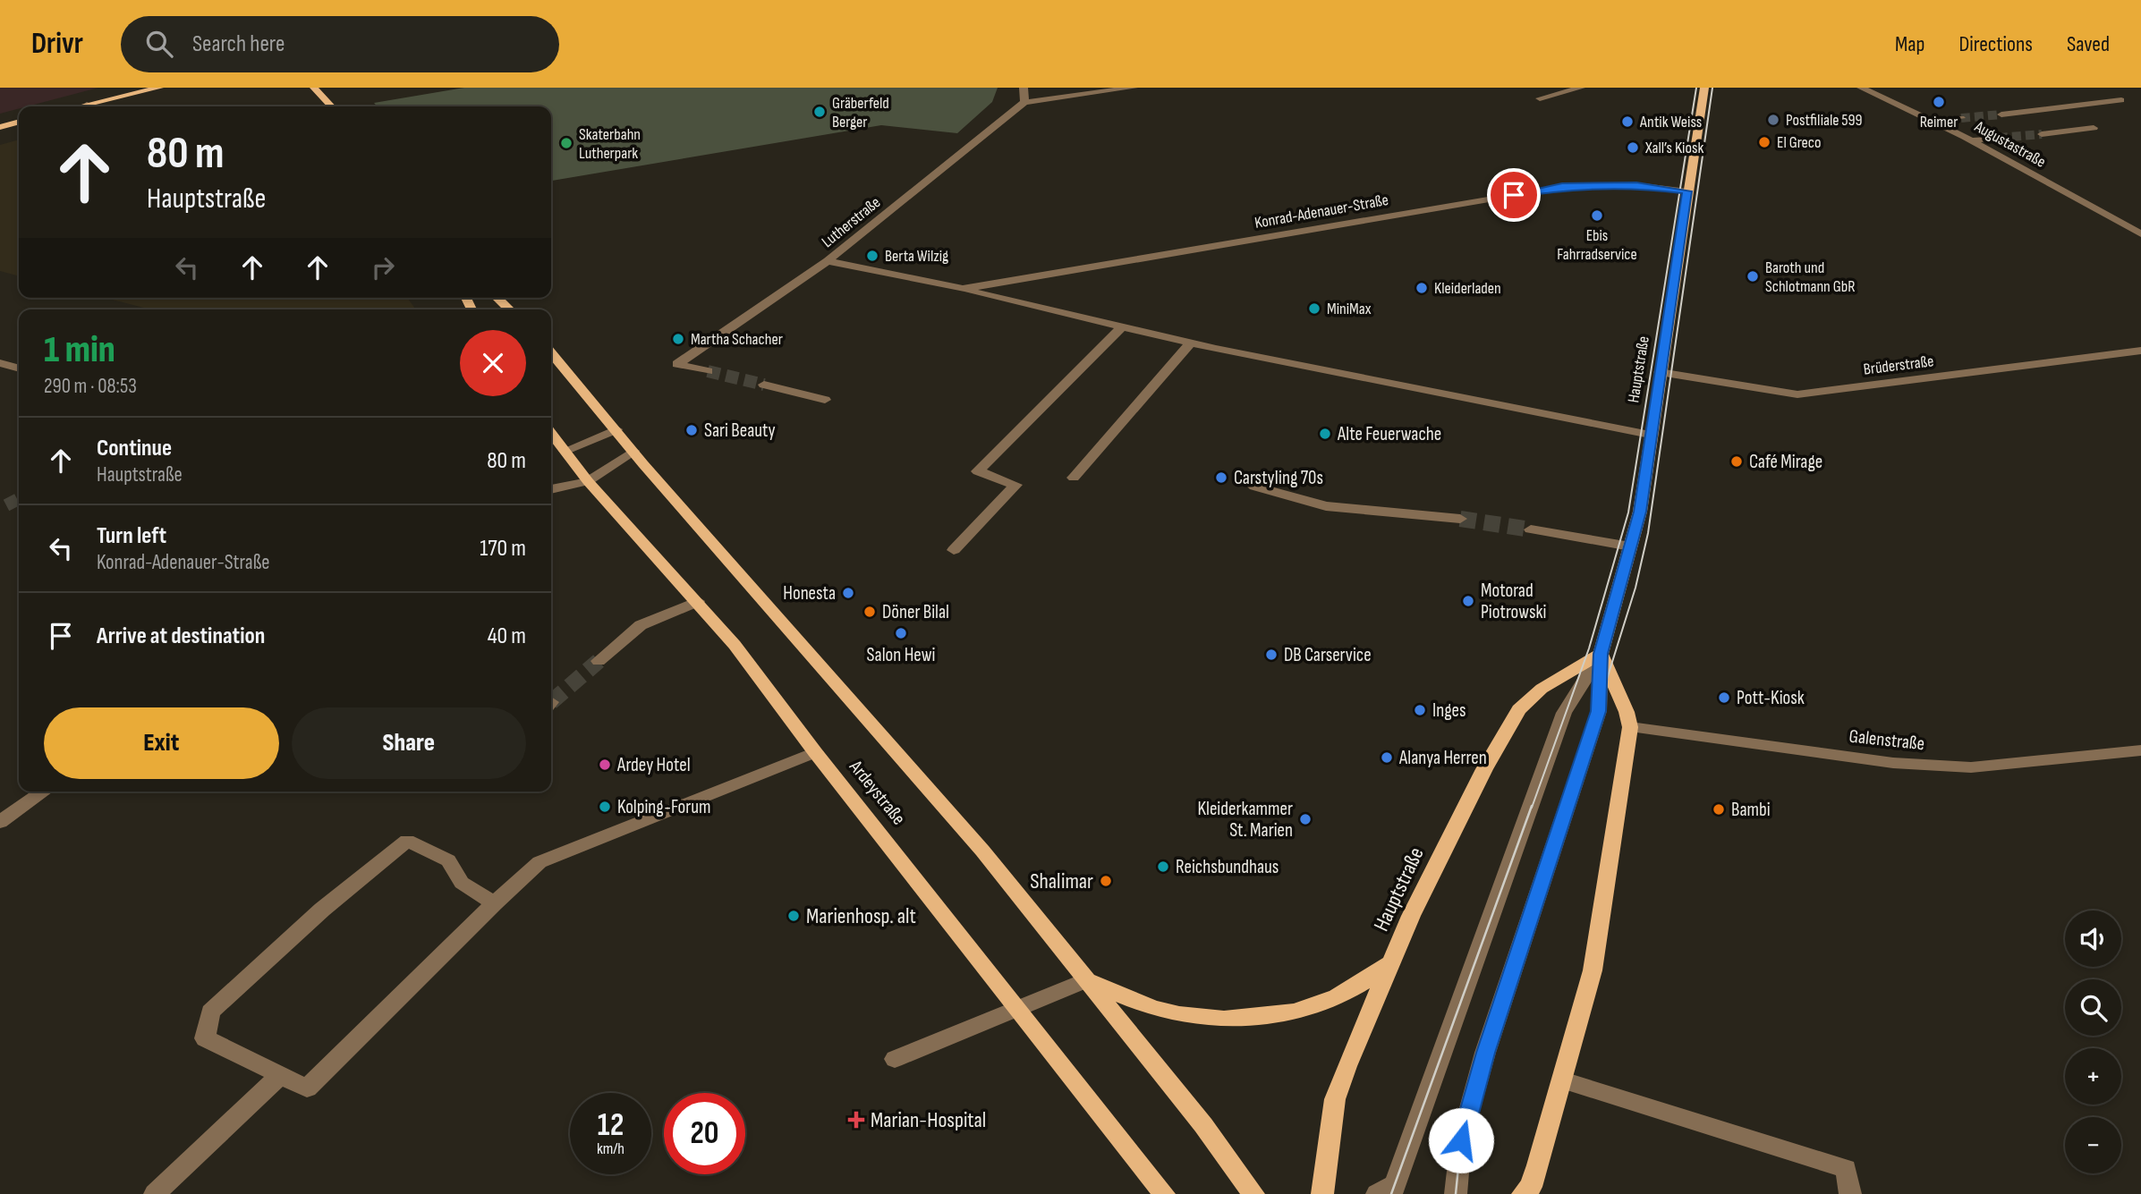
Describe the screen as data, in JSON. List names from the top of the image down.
{
  "streets": {
    "main road": ["Hauptstraße", "Ardeystraße"],
    "street": [
      "Augustastraße",
      "Konrad-Adenauer-Straße",
      "Lutherstraße",
      "Brüderstraße",
      "Galenstraße"
    ]
  },
  "crossings": [
    ["Konrad-Adenauer-Straße", "Lutherstraße"],
    ["Konrad-Adenauer-Straße", "Hauptstraße"],
    ["Brüderstraße", "Hauptstraße"]
  ],
  "places": {
    "other": [
      "Reimer",
      "Gräberfeld Berger",
      "Postfiliale 599",
      "Antik Weiss",
      "El Greco",
      "Skaterbahn Lutherpark",
      "Xall’s Kiosk",
      "Ebis Fahrradservice",
      "Berta Wilzig",
      "Baroth und Schlotmann GbR",
      "Kleiderladen",
      "MiniMax",
      "Martha Schacher",
      "Sari Beauty",
      "Alte Feuerwache",
      "Café Mirage",
      "Carstyling 70s",
      "Honesta",
      "Motorad Piotrowski",
      "Döner Bilal",
      "Salon Hewi",
      "DB Carservice",
      "Pott-Kiosk",
      "Inges",
      "Alanya Herren",
      "Ardey Hotel",
      "Kolping-Forum",
      "Bambi",
      "Kleiderkammer St. Marien",
      "Reichsbundhaus",
      "Shalimar",
      "Marienhosp. alt"
    ],
    "health": ["Marian-Hospital"]
  },
  "page": {
    "header": "Drivr",
    "search": "Search here",
    "nav": ["Map", "Directions", "Saved"],
    "turn": ["80 m", "Hauptstraße"],
    "heading": ["1 min", "290 m · 08:53"],
    "list": [
      {
        "name": "Continue",
        "note": "Hauptstraße",
        "value": "80 m"
      },
      {
        "name": "Turn left",
        "note": "Konrad-Adenauer-Straße",
        "value": "170 m"
      },
      {
        "name": "Arrive at destination",
        "value": "40 m"
      }
    ],
    "buttons": ["Exit", "Share"],
    "map_buttons": ["+", "−"],
    "speed": "12 km/h",
    "limit": "20"
  }
}
